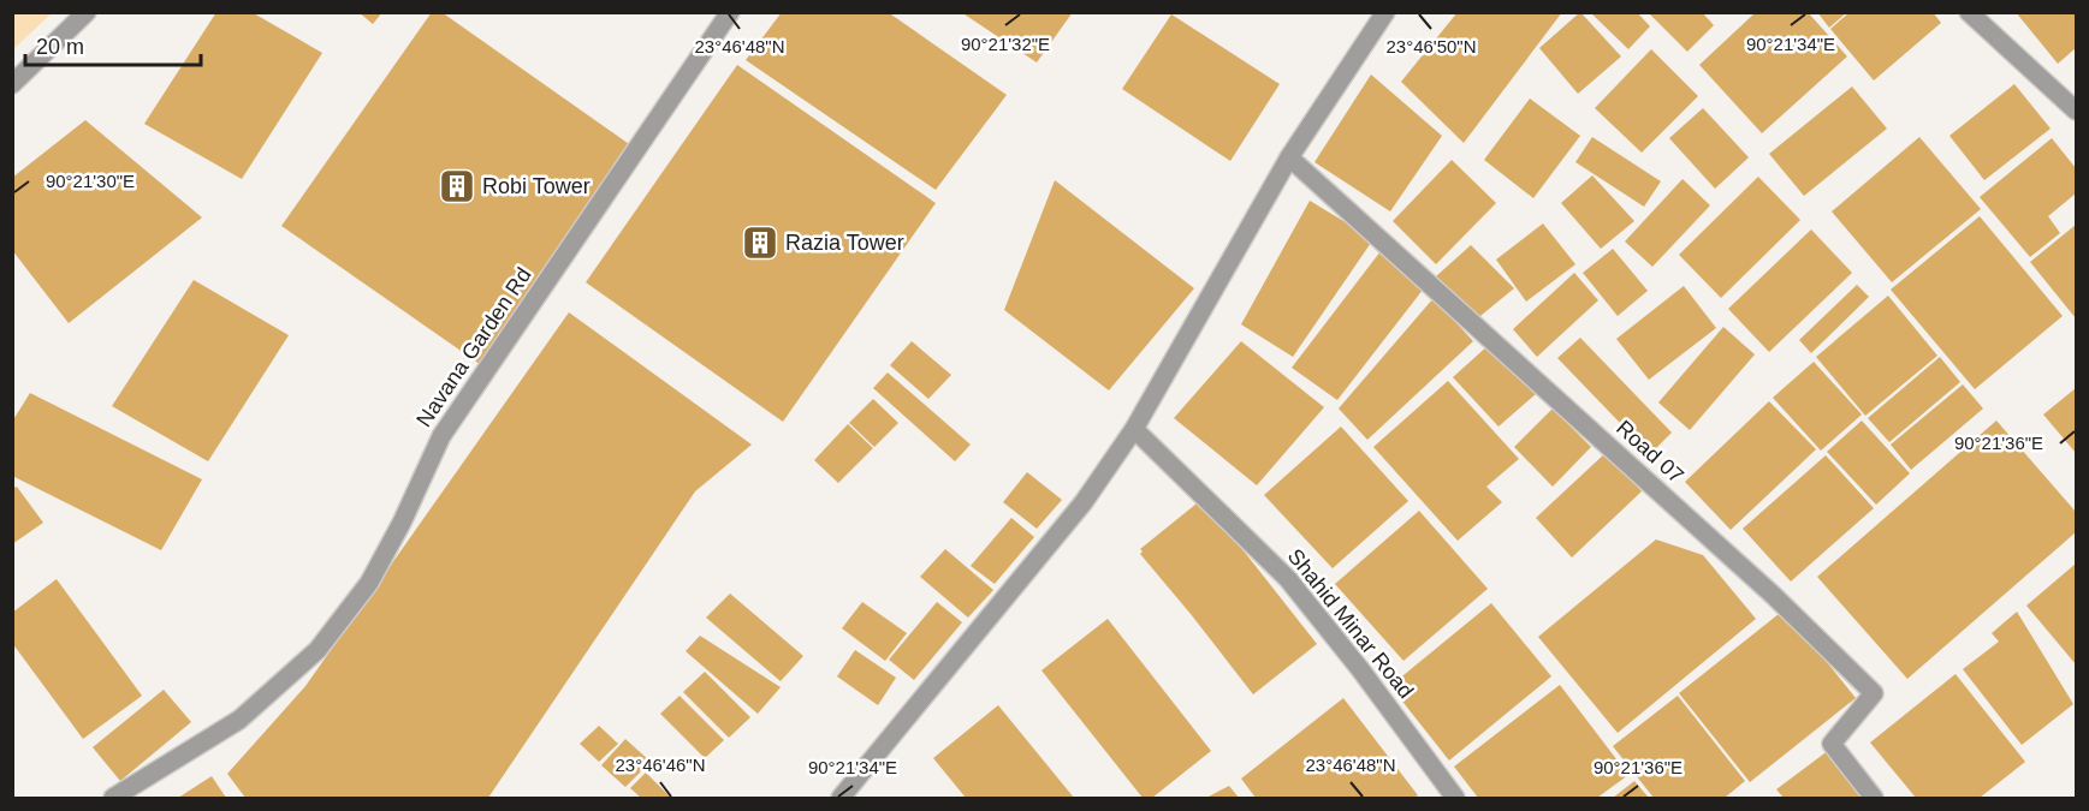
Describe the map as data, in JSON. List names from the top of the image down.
{
  "streets": {
    "street": ["Navana Garden Rd", "Road 07", "Shahid Minar Road"]
  },
  "places": {
    "building": ["Robi Tower", "Razia Tower"]
  },
  "scale_bar": "20 m",
  "coordinates": [
    "90°21'32\"E",
    "90°21'34\"E",
    "23°46'48\"N",
    "23°46'50\"N",
    "90°21'30\"E",
    "90°21'36\"E",
    "23°46'46\"N"
  ]
}
